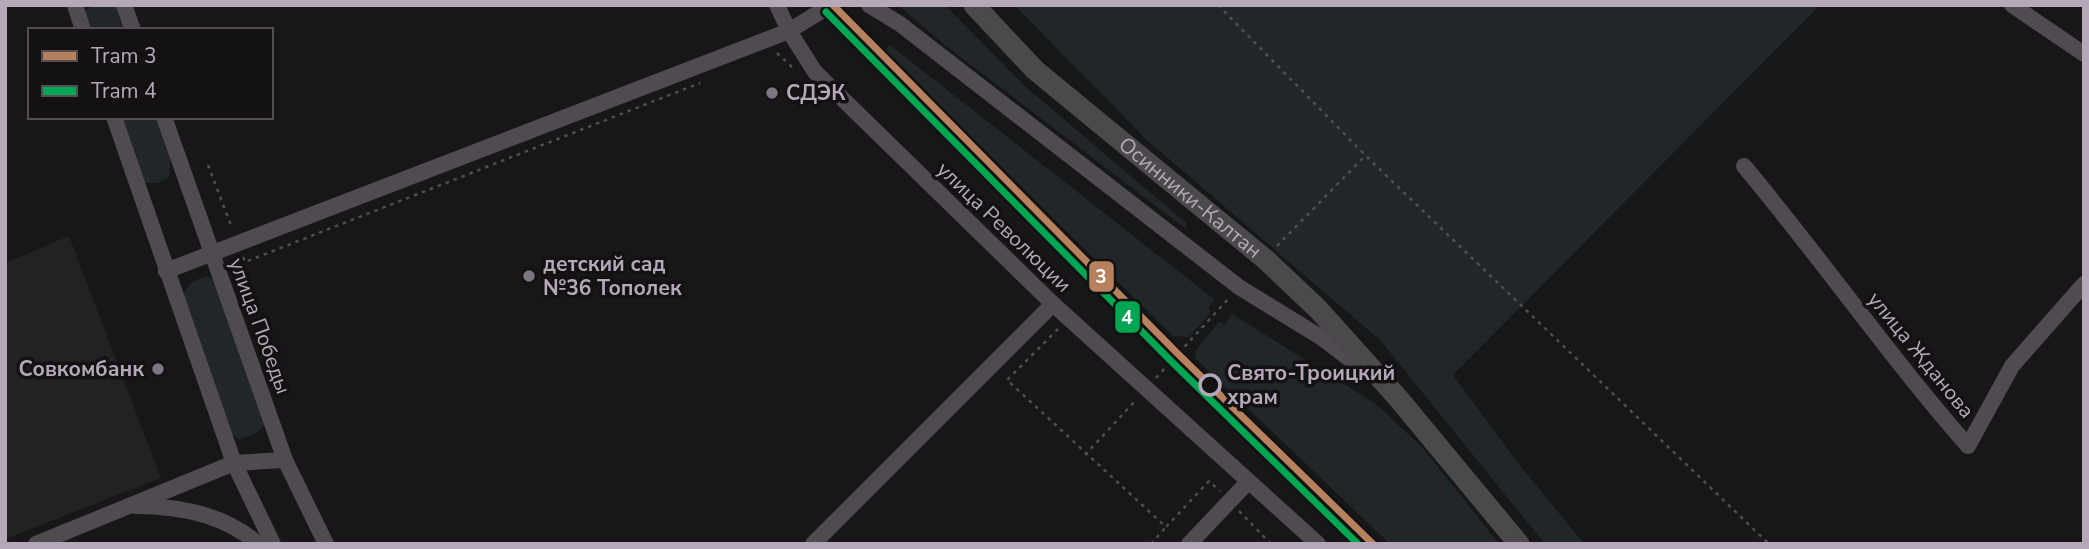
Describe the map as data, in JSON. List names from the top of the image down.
{
  "streets": {
    "main road": ["Осинники-Калтан"],
    "street": ["улица Революции", "улица Победы", "улица Жданова"]
  },
  "places": [
    "СДЭК",
    "детский сад №36 Тополек",
    "Совкомбанк",
    "Свято-Троицкий храм"
  ],
  "lines": ["tram line 3", "tram line 4"],
  "legend": ["Tram 3", "Tram 4"]
}
